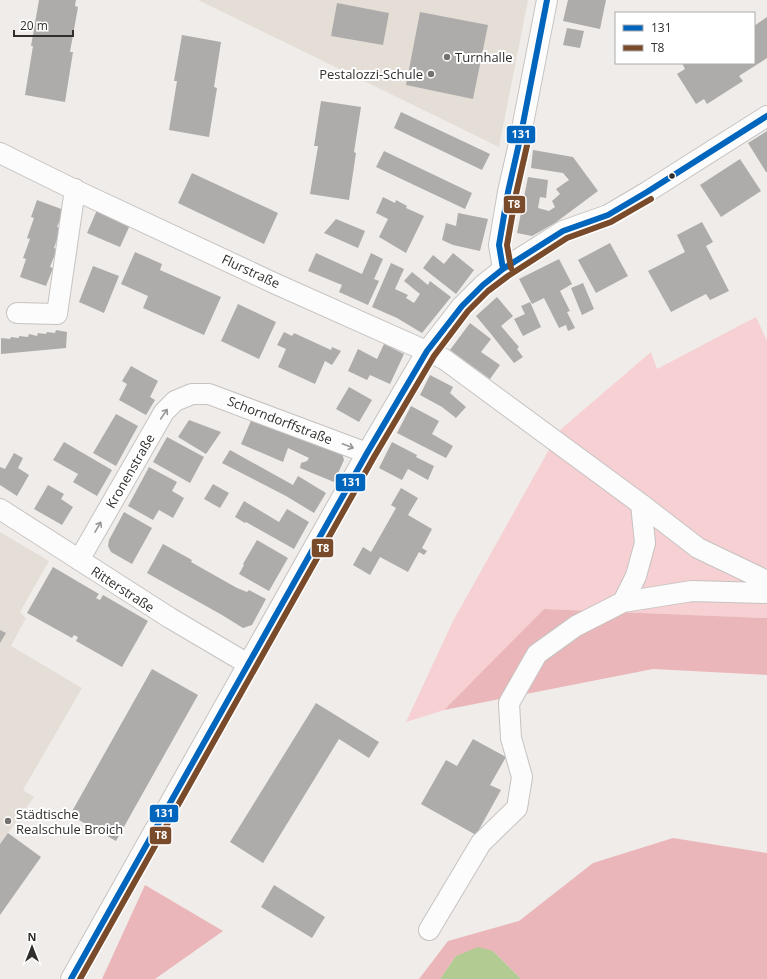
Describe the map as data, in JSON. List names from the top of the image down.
{
  "streets": {
    "street": [
      "Flurstraße",
      "Schorndorffstraße",
      "Kronenstraße",
      "Ritterstraße"
    ]
  },
  "crossings": [
    ["Schorndorffstraße", "Kronenstraße"],
    ["Kronenstraße", "Ritterstraße"]
  ],
  "one_way": ["Schorndorffstraße", "Kronenstraße"],
  "places": ["Turnhalle", "Pestalozzi-Schule", "Städtische Realschule Broich"],
  "lines": ["transit line 131", "transit line T8"],
  "legend": ["131", "T8"],
  "scale_bar": "20 m",
  "north": "top"
}
